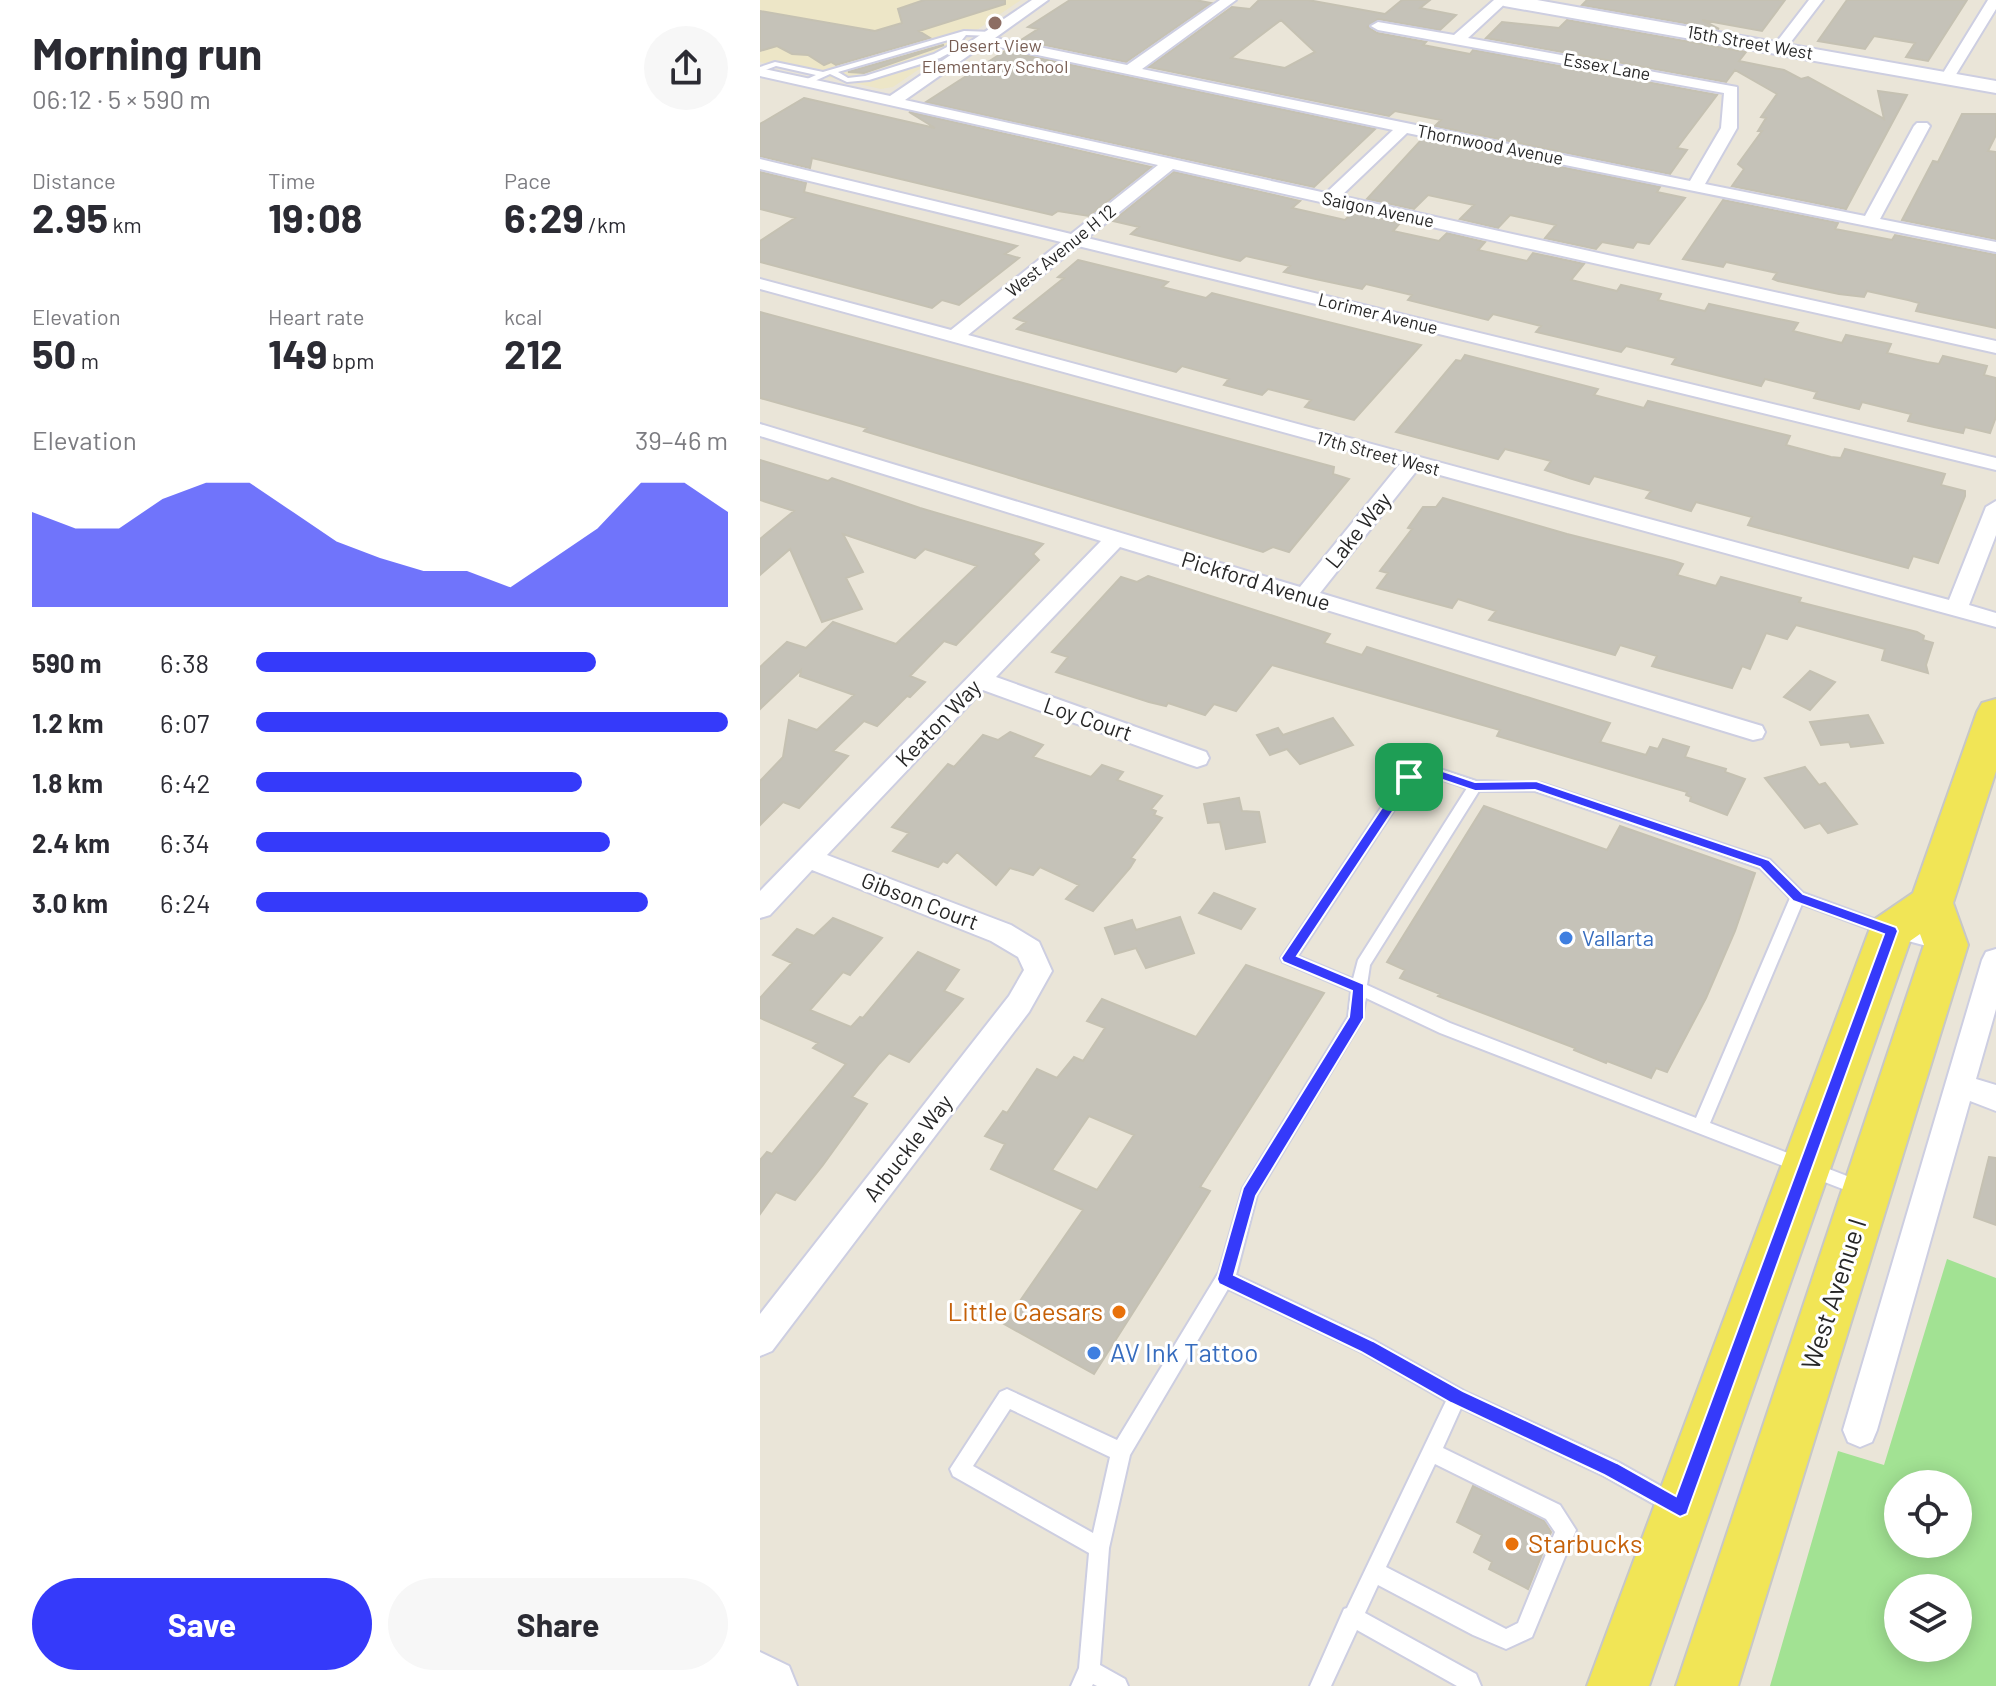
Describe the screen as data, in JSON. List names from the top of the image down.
{
  "streets": {
    "main road": ["West Avenue I"],
    "street": [
      "15th Street West",
      "Essex Lane",
      "Thornwood Avenue",
      "Saigon Avenue",
      "West Avenue H 12",
      "Lorimer Avenue",
      "17th Street West",
      "Lake Way",
      "Pickford Avenue",
      "Loy Court",
      "Keaton Way",
      "Gibson Court",
      "Arbuckle Way"
    ]
  },
  "crossings": [
    ["Essex Lane", "Thornwood Avenue"],
    ["Saigon Avenue", "West Avenue H 12"],
    ["West Avenue H 12", "Lorimer Avenue"],
    ["West Avenue H 12", "17th Street West"],
    ["17th Street West", "Lake Way"],
    ["Lake Way", "Pickford Avenue"],
    ["Pickford Avenue", "Keaton Way"],
    ["Loy Court", "Keaton Way"],
    ["Keaton Way", "Gibson Court"],
    ["Gibson Court", "Arbuckle Way"]
  ],
  "places": [
    "Desert View Elementary School",
    "Vallarta",
    "Little Caesars",
    "AV Ink Tattoo",
    "Starbucks"
  ],
  "page": {
    "heading": ["Morning run", "06:12 · 5 × 590 m"],
    "stats": [
      ["Distance", "2.95 km"],
      ["Time", "19:08"],
      ["Pace", "6:29 /km"],
      ["Elevation", "50 m"],
      ["Heart rate", "149 bpm"],
      ["kcal", "212"]
    ],
    "chart": ["Elevation", "39–46 m"],
    "list": [
      {
        "name": "590 m",
        "note": "6:38"
      },
      {
        "name": "1.2 km",
        "note": "6:07"
      },
      {
        "name": "1.8 km",
        "note": "6:42"
      },
      {
        "name": "2.4 km",
        "note": "6:34"
      },
      {
        "name": "3.0 km",
        "note": "6:24"
      }
    ],
    "buttons": ["Save", "Share"]
  }
}
